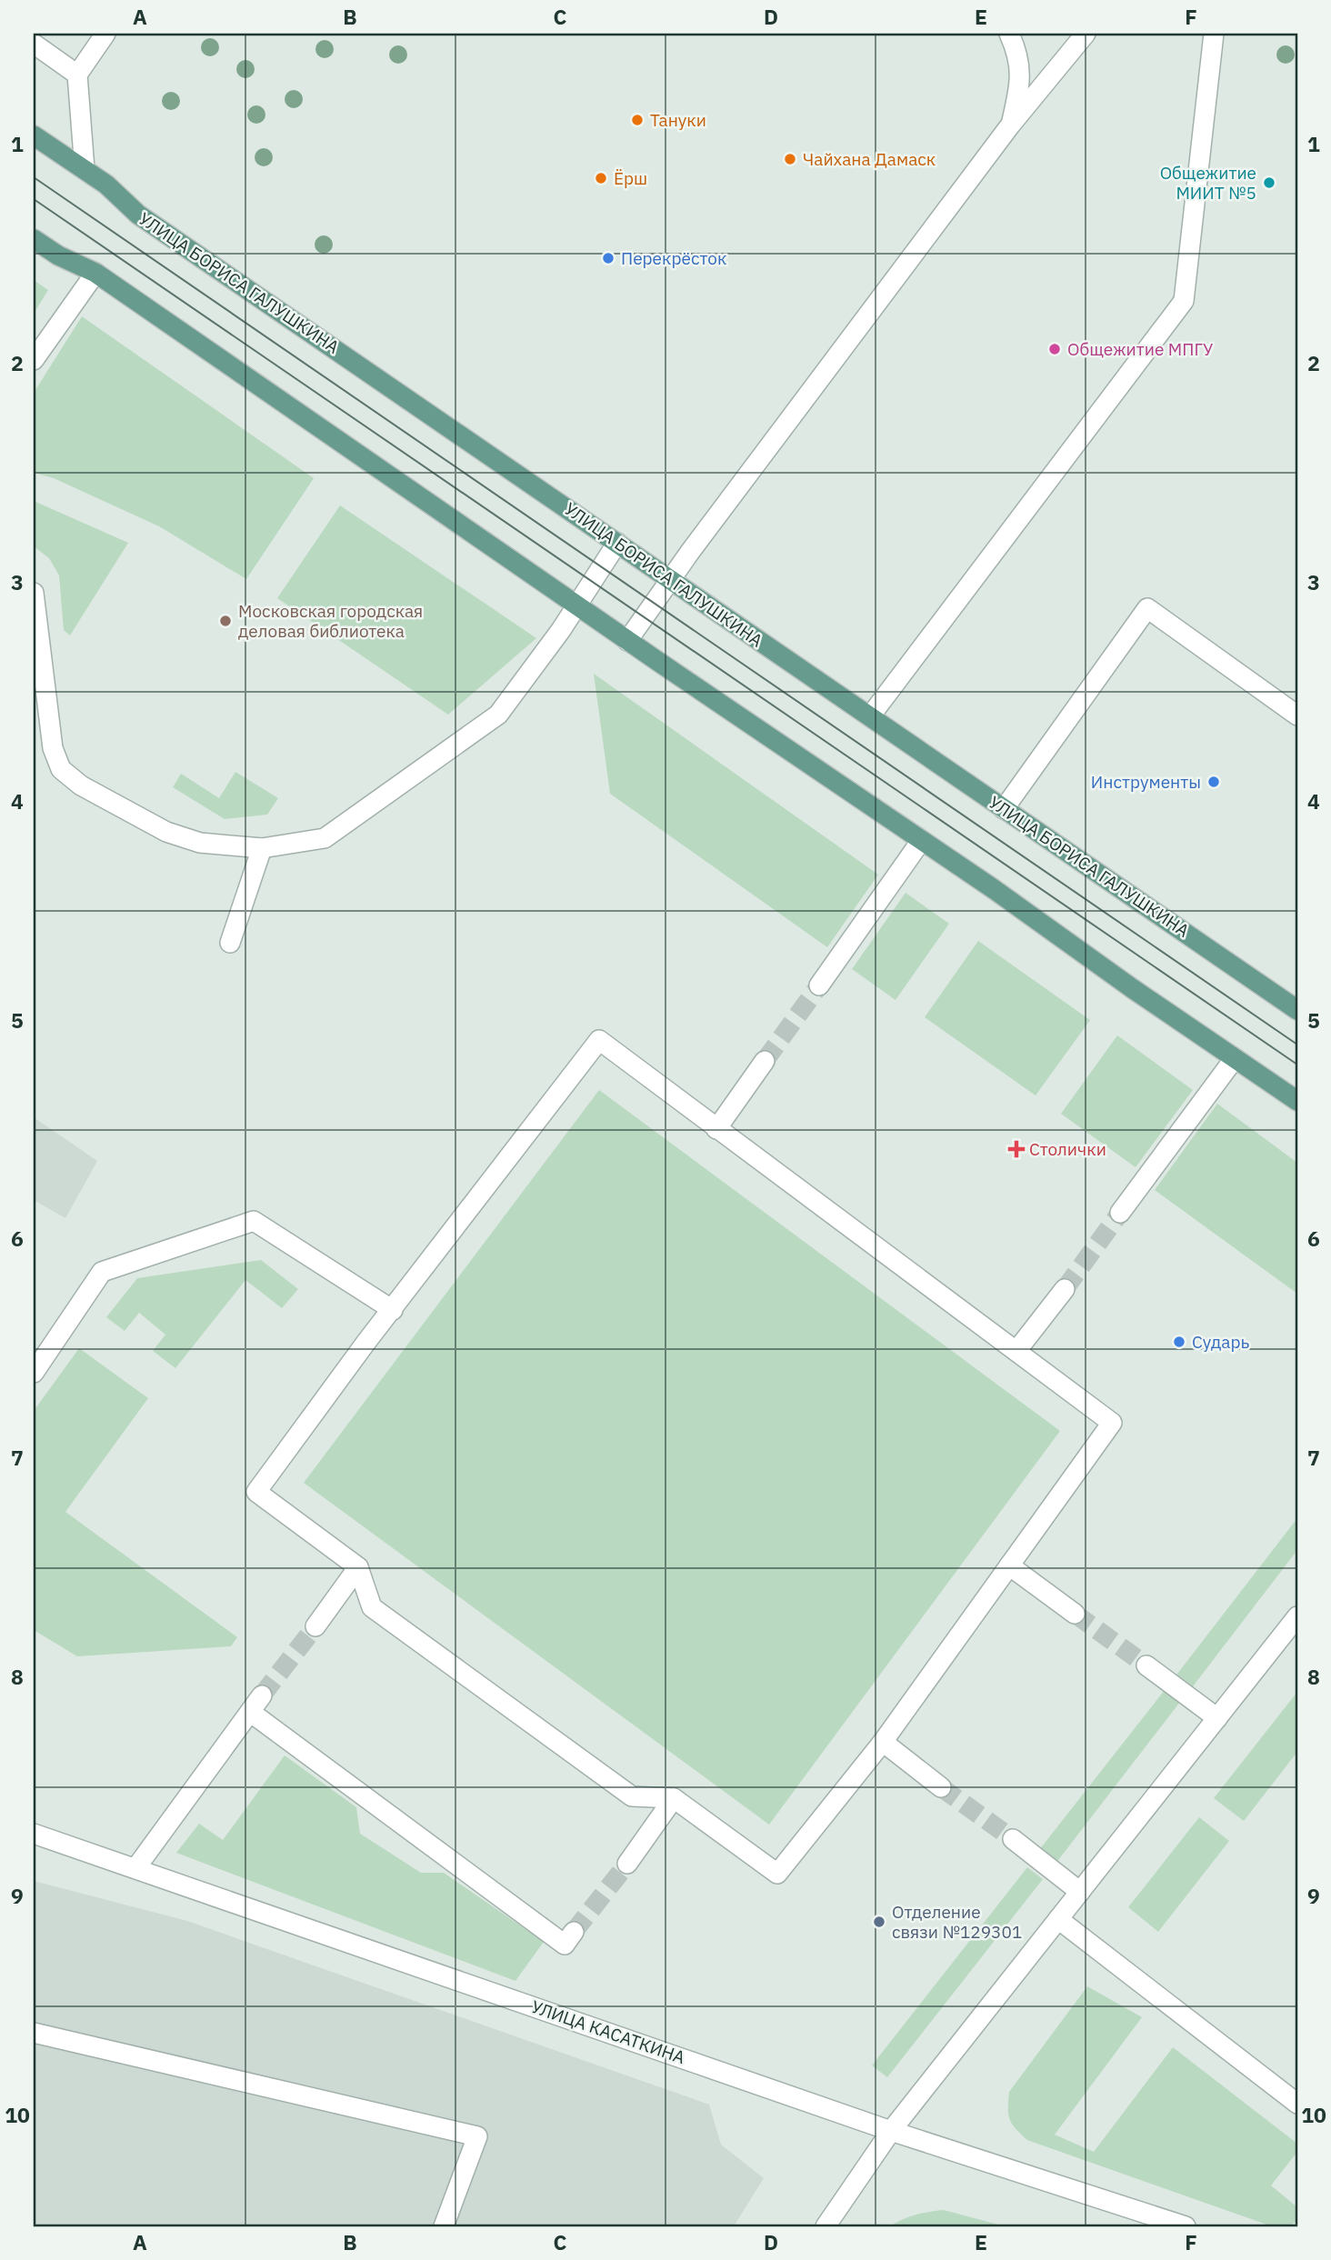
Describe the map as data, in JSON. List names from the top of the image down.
{
  "streets": {
    "main road": ["УЛИЦА БОРИСА ГАЛУШКИНА"],
    "street": ["УЛИЦА КАСАТКИНА"]
  },
  "places": {
    "other": [
      "Тануки",
      "Чайхана Дамаск",
      "Ёрш",
      "Общежитие МИИТ №5",
      "Перекрёсток",
      "Общежитие МПГУ",
      "Московская городская деловая библиотека",
      "Инструменты",
      "Сударь",
      "Отделение связи №129301"
    ],
    "health": ["Столички"]
  },
  "grid": {
    "columns": [
      "A",
      "B",
      "C",
      "D",
      "E",
      "F"
    ],
    "rows": [
      "1",
      "2",
      "3",
      "4",
      "5",
      "6",
      "7",
      "8",
      "9",
      "10"
    ]
  }
}
